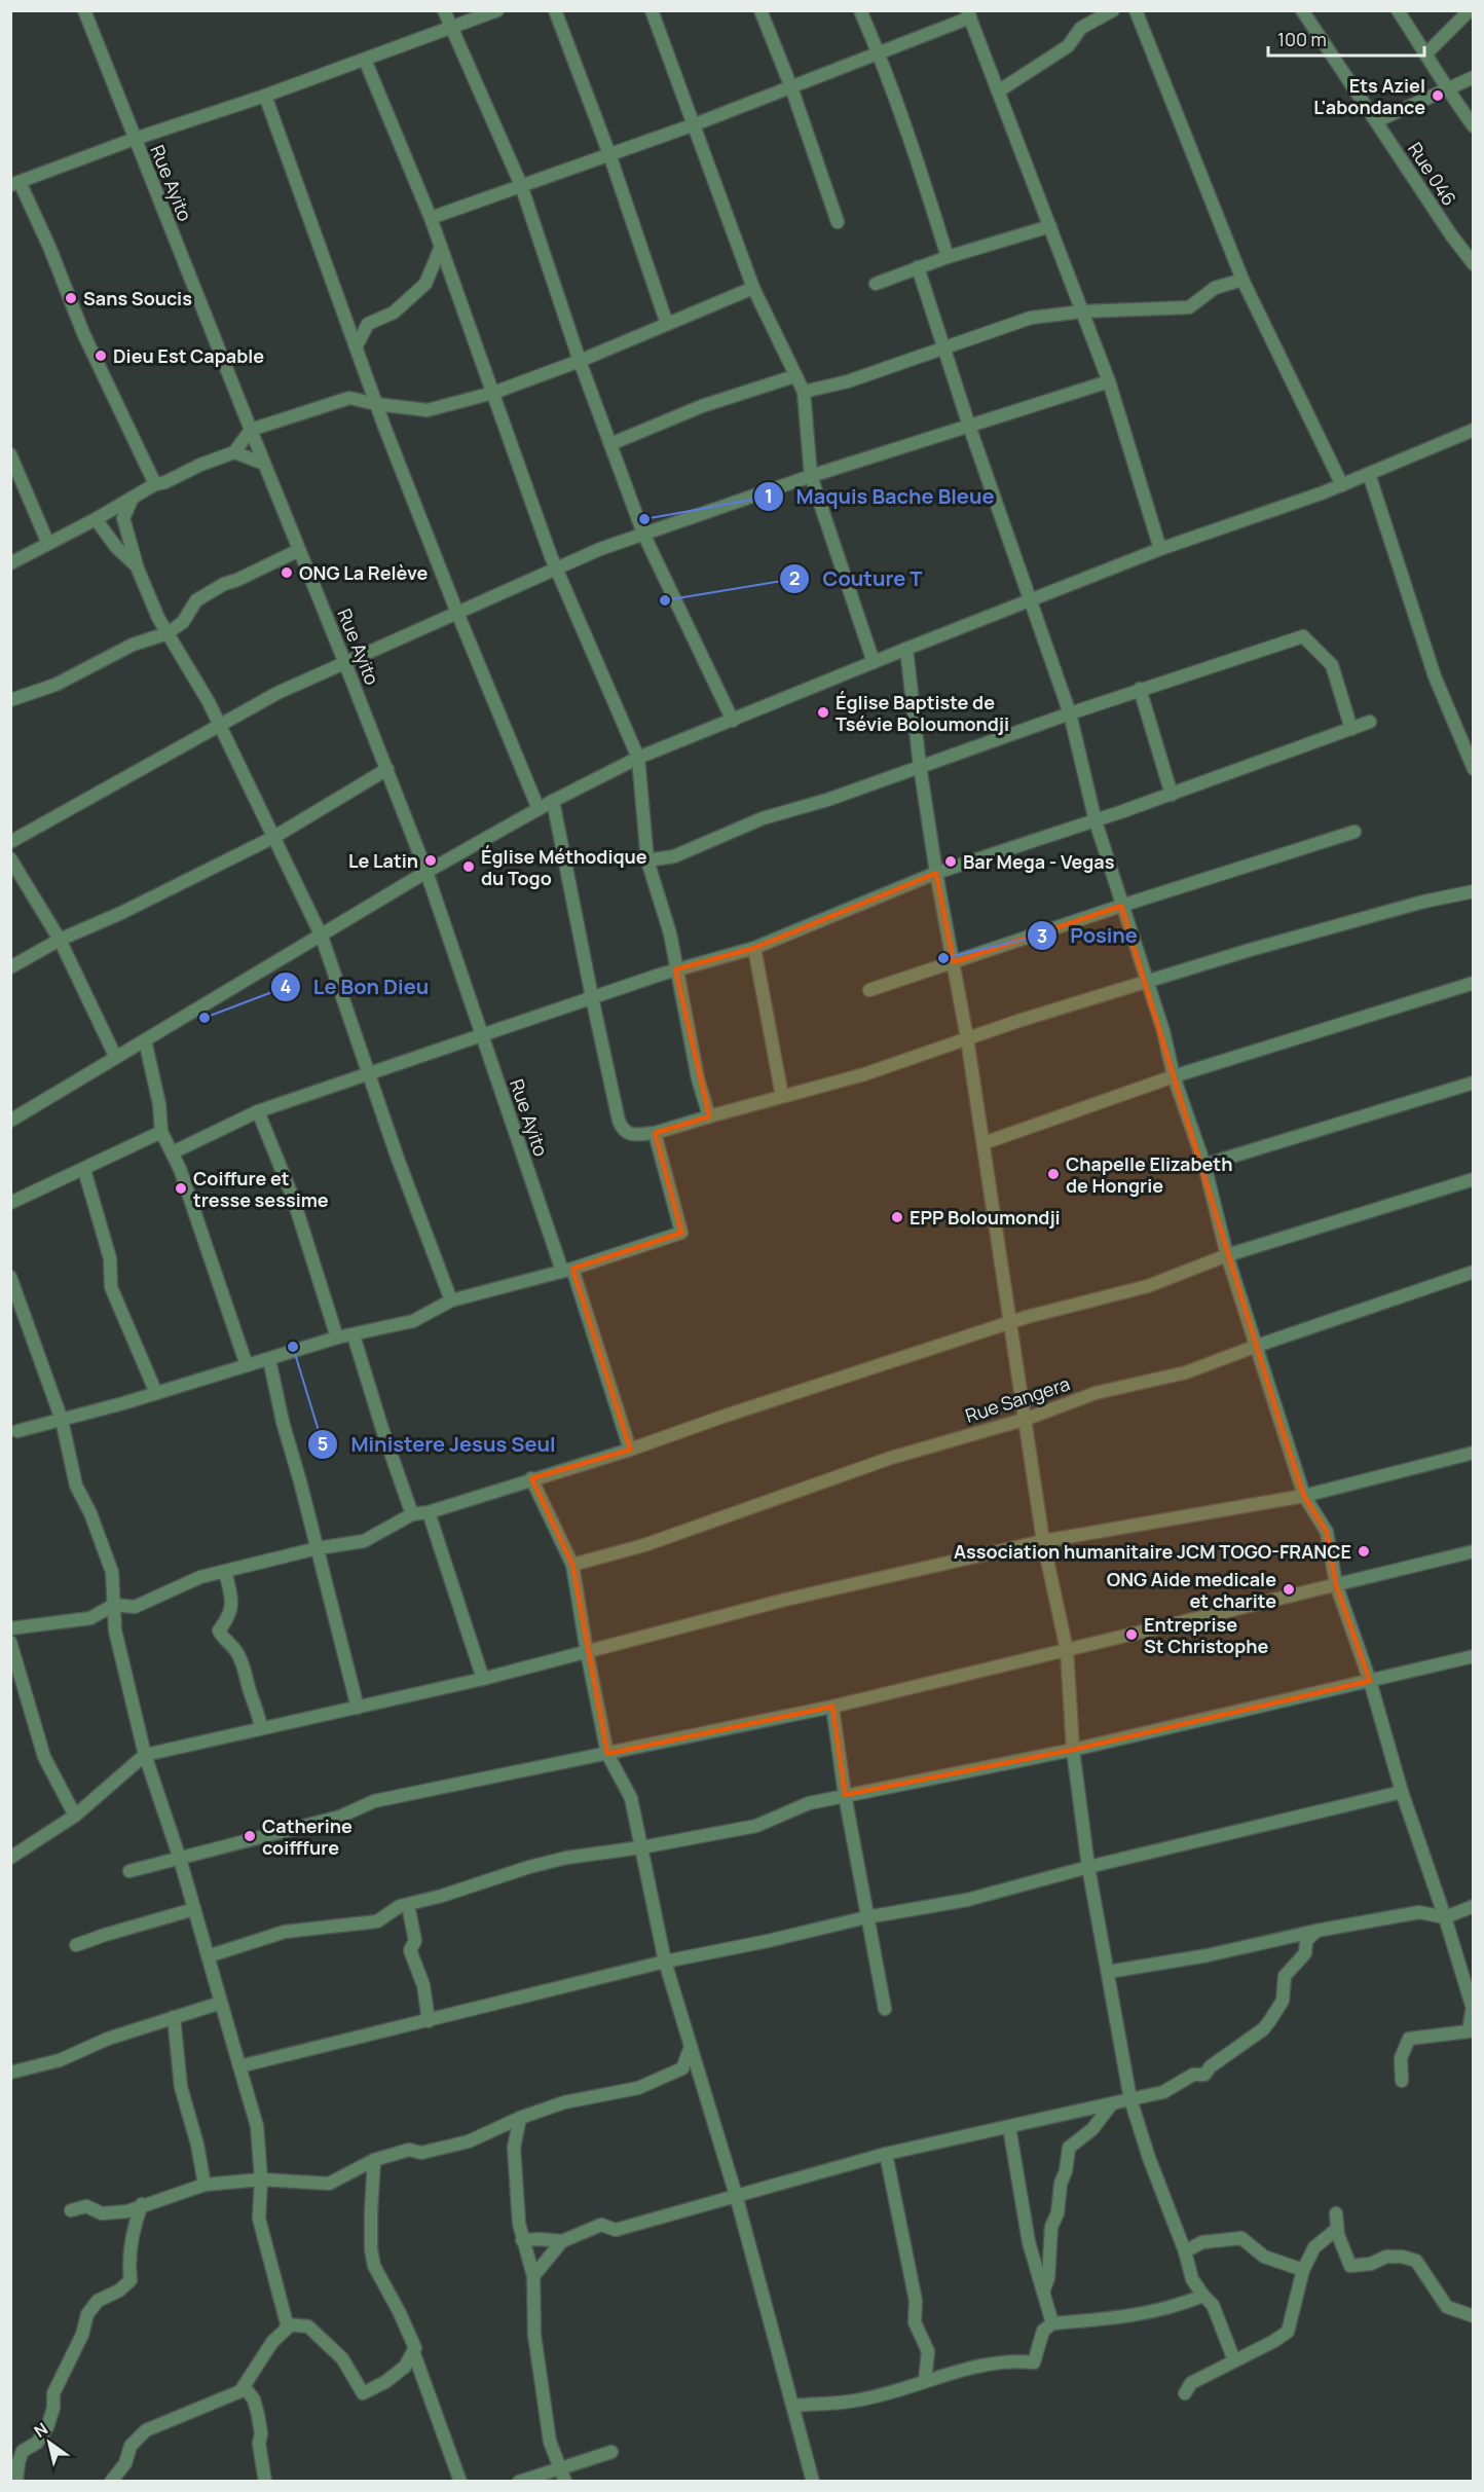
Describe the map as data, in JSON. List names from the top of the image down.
{
  "streets": {
    "street": ["Rue 046", "Rue Ayito", "Rue Sangera"]
  },
  "places": [
    "Ets Aziel L'abondance",
    "Sans Soucis",
    "Dieu Est Capable",
    "Maquis Bache Bleue",
    "ONG La Relève",
    "Couture T",
    "Église Baptiste de Tsévie Boloumondji",
    "Le Latin",
    "Bar Mega - Vegas",
    "Église Méthodique du Togo",
    "Posine",
    "Le Bon Dieu",
    "Chapelle Elizabeth de Hongrie",
    "Coiffure et tresse sessime",
    "EPP Boloumondji",
    "Ministere Jesus Seul",
    "Association humanitaire JCM TOGO-FRANCE",
    "ONG Aide medicale et charite",
    "Entreprise St Christophe",
    "Catherine coifffure"
  ],
  "scale_bar": "100 m",
  "north": "top left"
}
